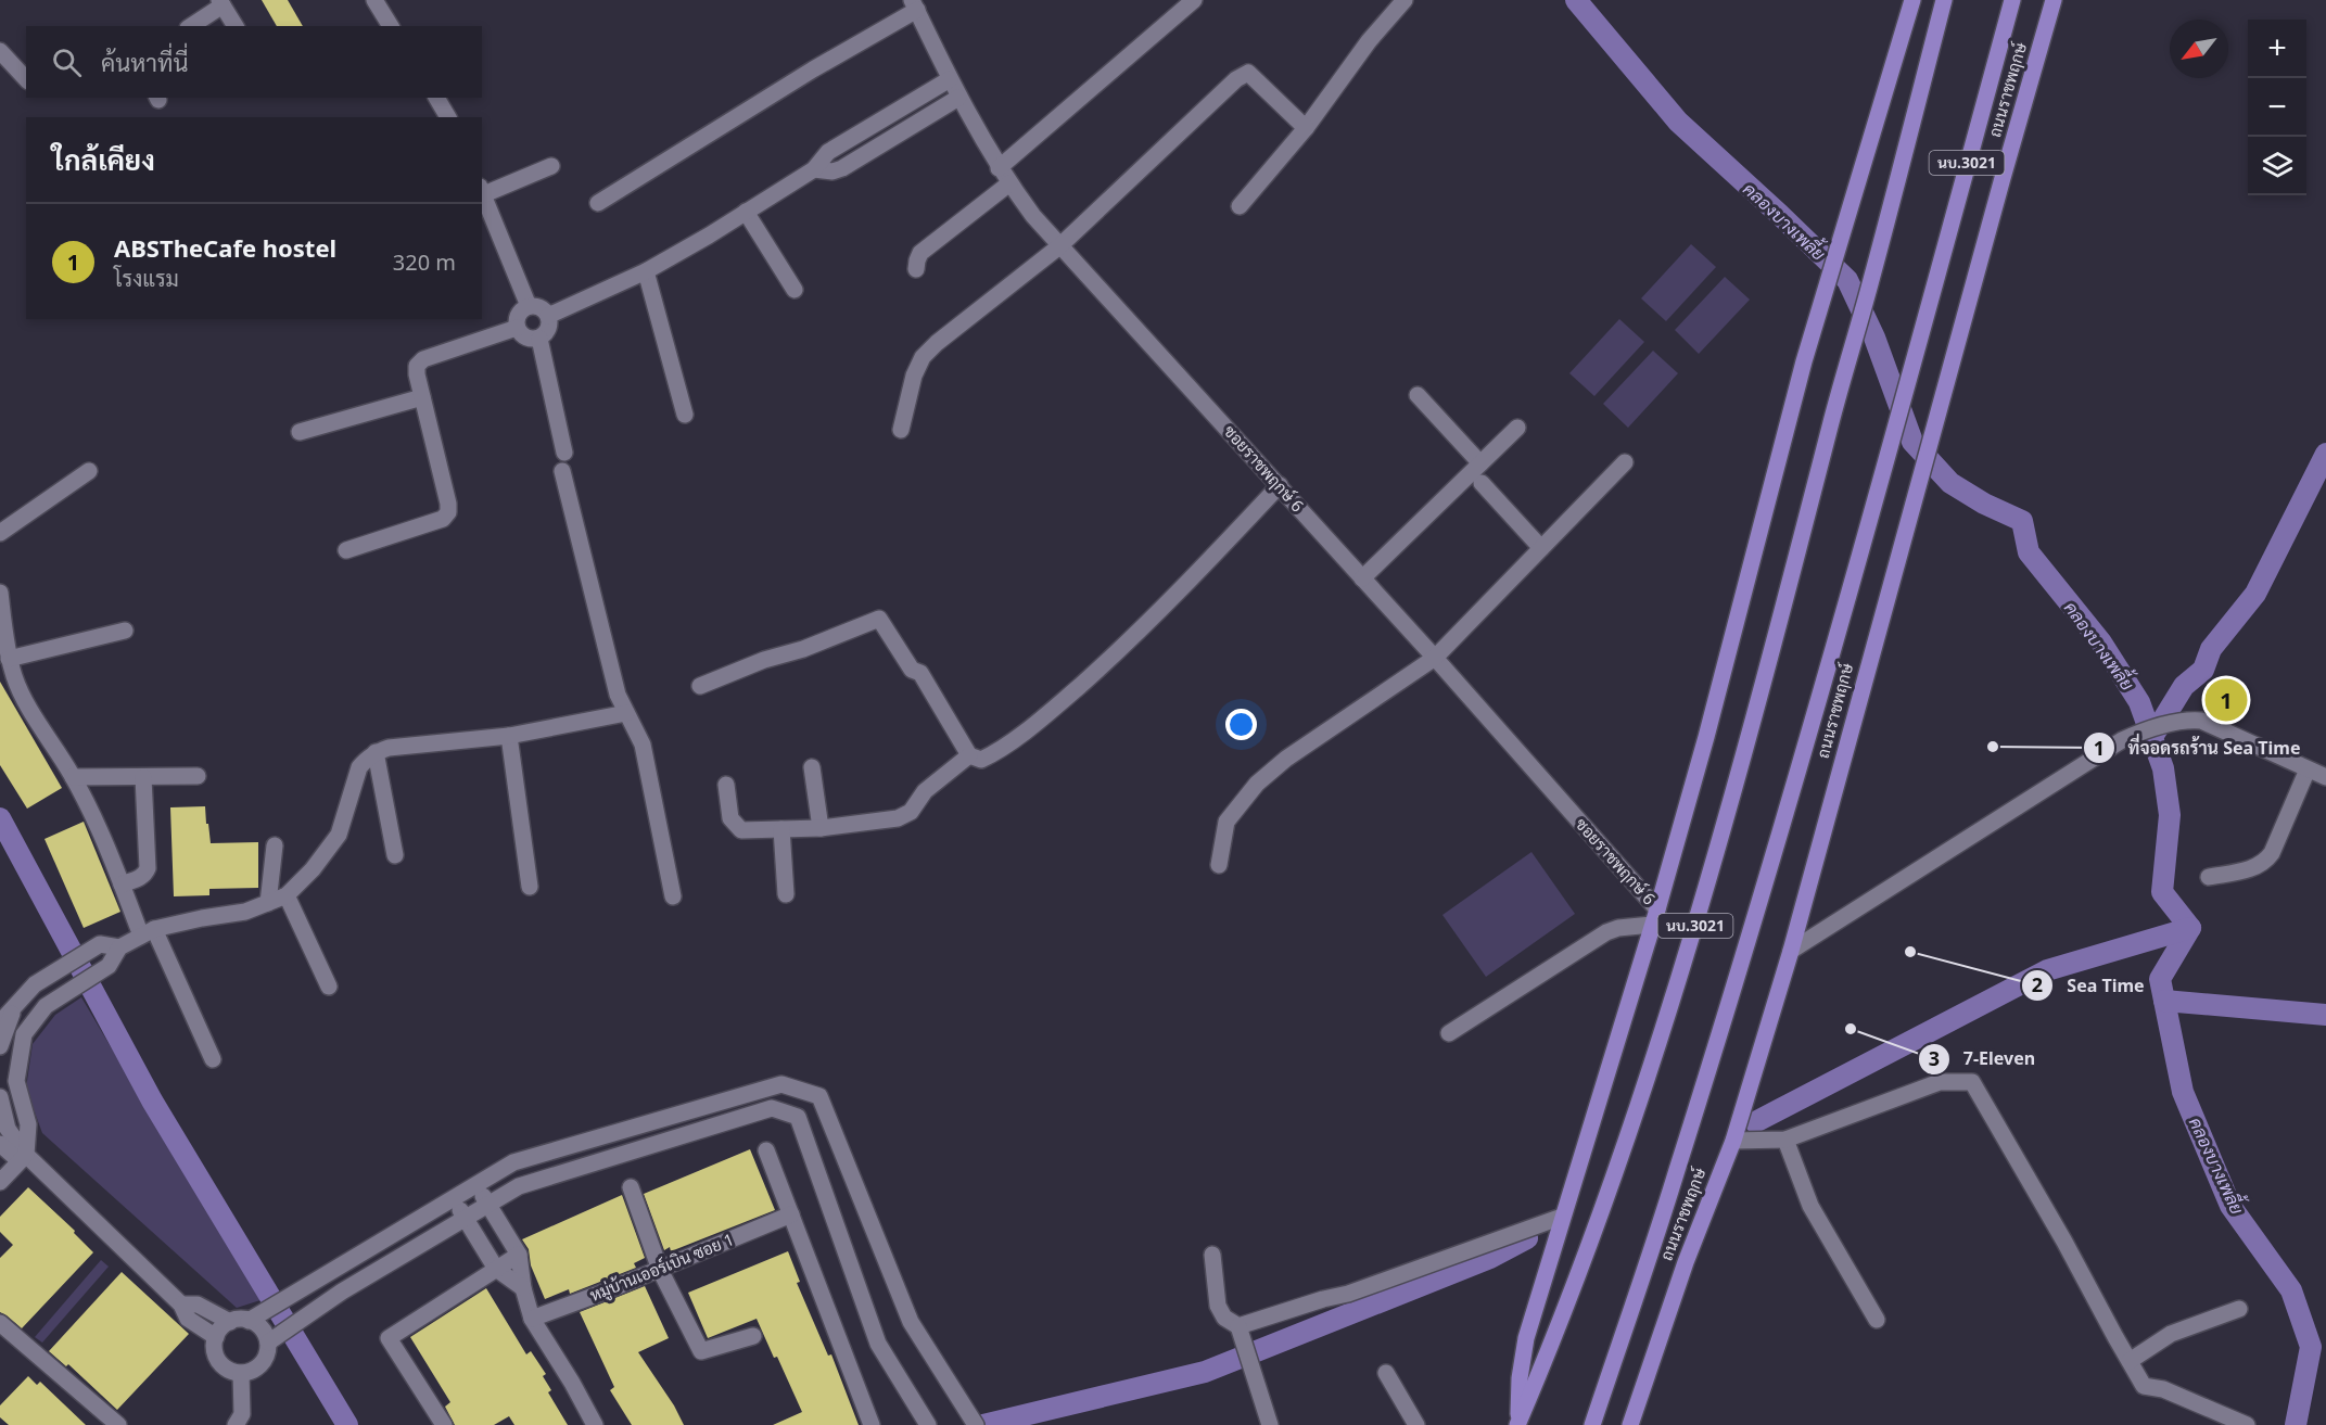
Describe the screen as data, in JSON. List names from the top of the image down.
{
  "streets": {
    "main road": ["ถนนราชพฤกษ์", "นบ.3021"],
    "street": ["ซอยราชพฤกษ์ 6", "หมู่บ้านเออร์เบิน ซอย 1"]
  },
  "crossings": [
    ["นบ.3021", "ซอยราชพฤกษ์ 6"]
  ],
  "water": ["คลองบางเพลี้ย"],
  "places": ["ที่จอดรถร้าน Sea Time", "Sea Time", "7-Eleven"],
  "north": "bottom left",
  "page": {
    "map_buttons": ["+", "−"],
    "search": "ค้นหาที่นี่",
    "heading": "ใกล้เคียง",
    "list": [
      {
        "mark": "1",
        "name": "ABSTheCafe hostel",
        "note": "โรงแรม",
        "value": "320 m"
      }
    ],
    "pins": "1"
  }
}
